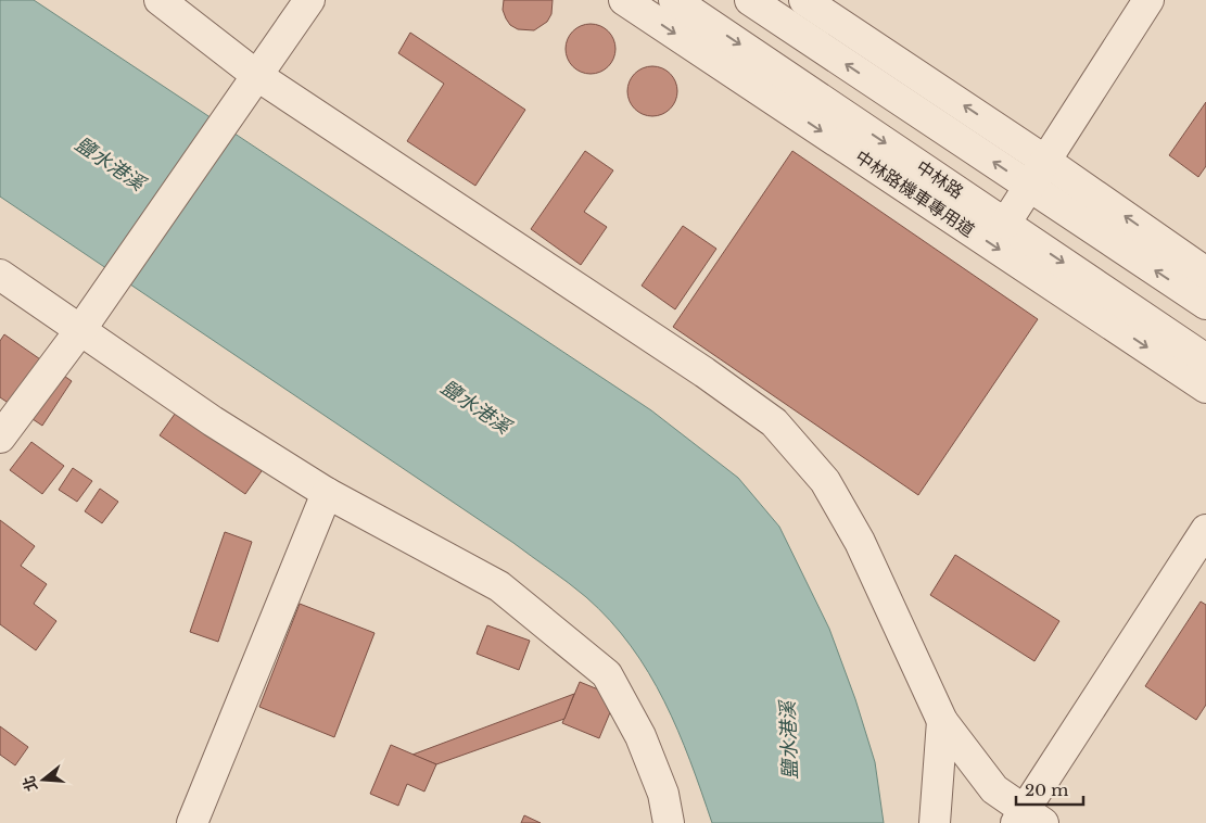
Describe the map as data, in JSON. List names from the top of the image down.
{
  "streets": {
    "street": ["中林路", "中林路機車專用道"]
  },
  "water": ["鹽水港溪"],
  "scale_bar": "20 m",
  "north": "left"
}
